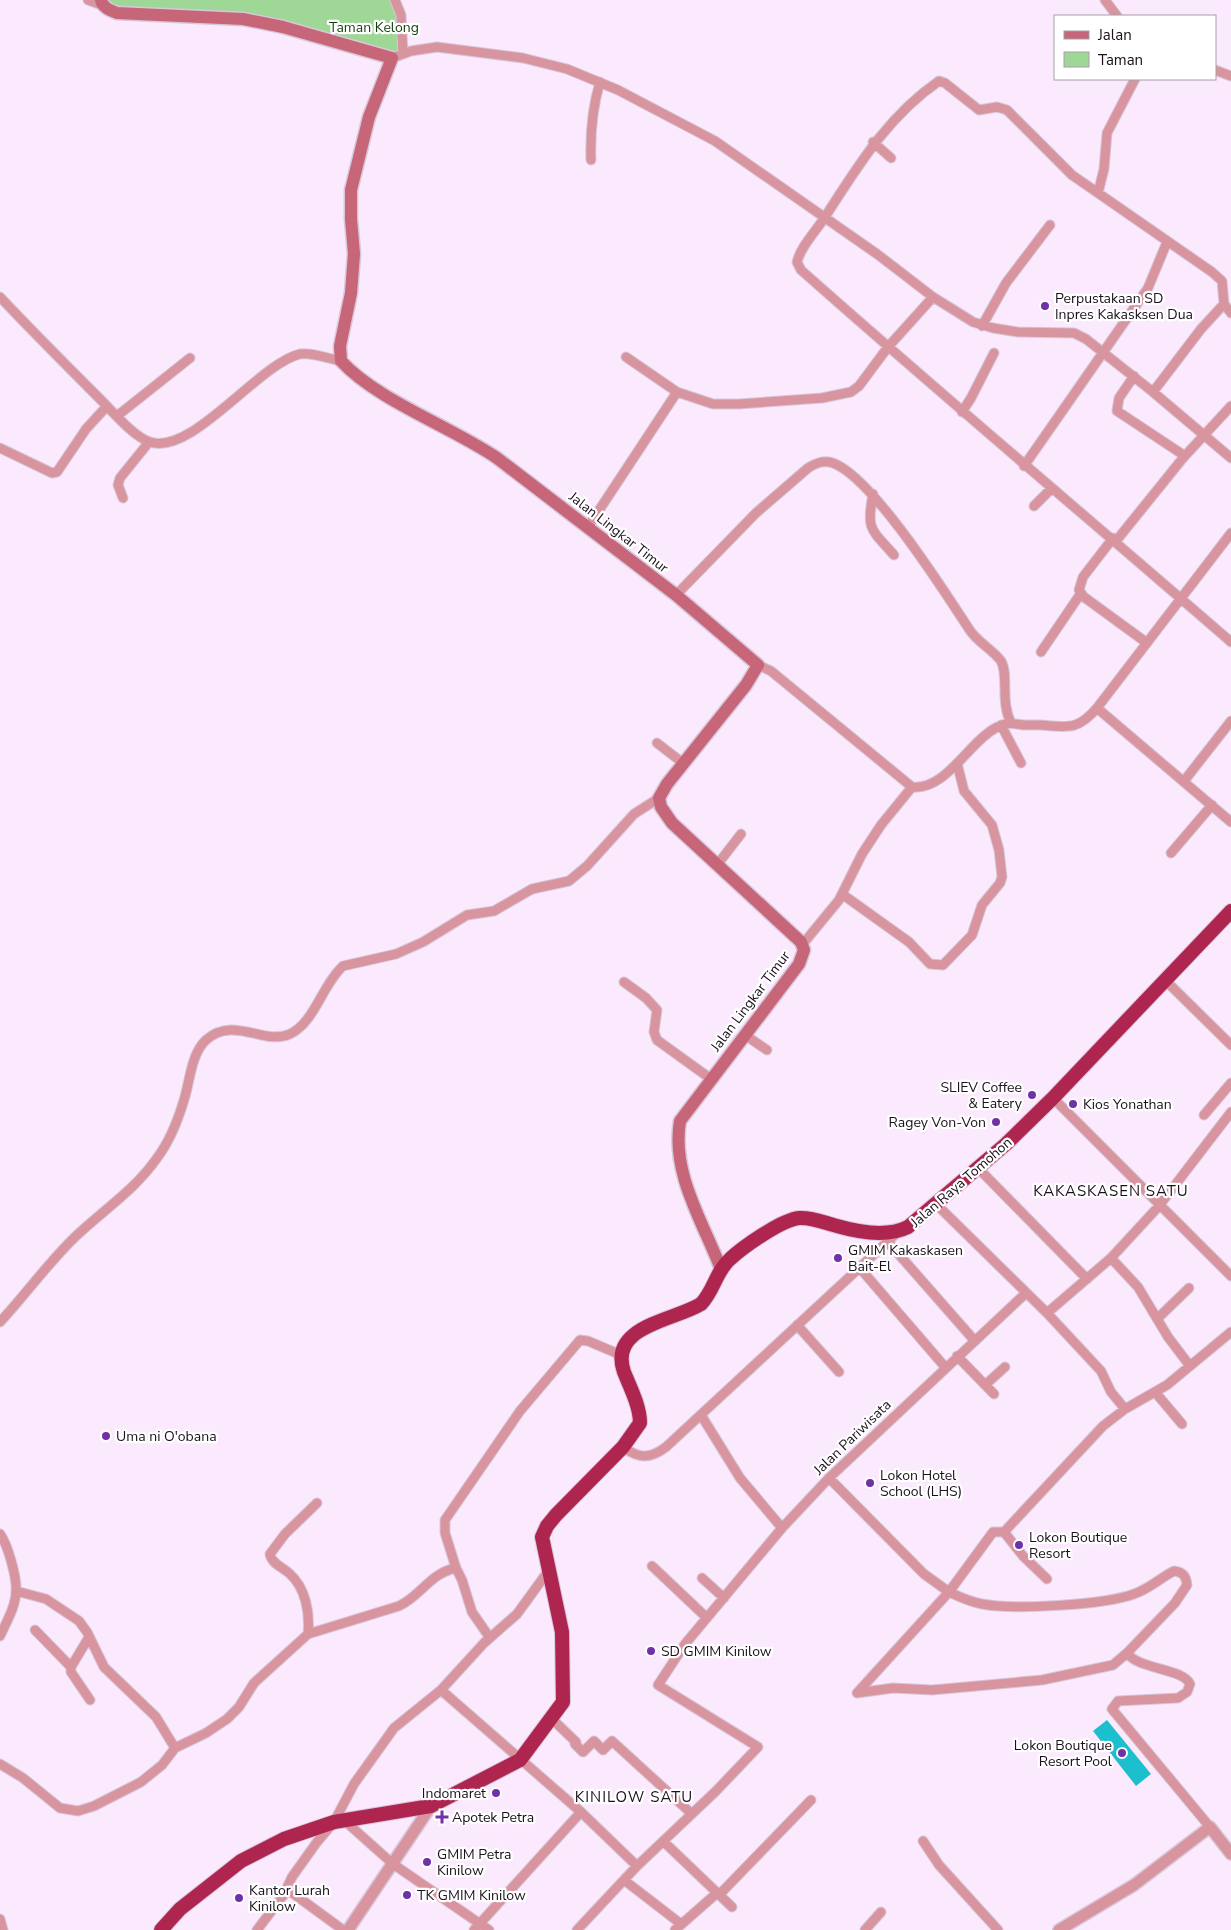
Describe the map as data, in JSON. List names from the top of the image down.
{
  "streets": {
    "highway": ["Jalan Raya Tomohon"],
    "main road": ["Jalan Lingkar Timur"],
    "street": ["Jalan Pariwisata"]
  },
  "crossings": [
    ["Jalan Lingkar Timur", "Jalan Raya Tomohon"]
  ],
  "districts": ["KAKASKASEN SATU", "KINILOW SATU"],
  "parks": ["Taman Kelong"],
  "places": {
    "other": [
      "Perpustakaan SD Inpres Kakasksen Dua",
      "SLIEV Coffee & Eatery",
      "Kios Yonathan",
      "Ragey Von-Von",
      "GMIM Kakaskasen Bait-El",
      "Uma ni O'obana",
      "Lokon Hotel School (LHS)",
      "Lokon Boutique Resort",
      "SD GMIM Kinilow",
      "Lokon Boutique Resort Pool",
      "Indomaret",
      "GMIM Petra Kinilow",
      "TK GMIM Kinilow",
      "Kantor Lurah Kinilow"
    ],
    "health": ["Apotek Petra"]
  },
  "legend": ["Jalan", "Taman"]
}
